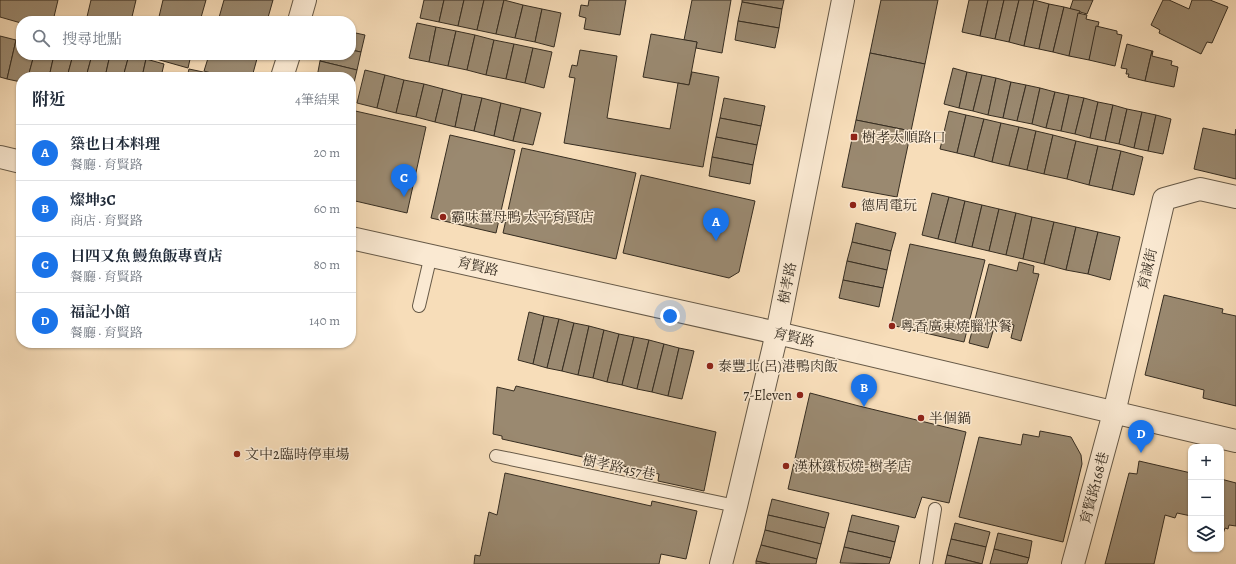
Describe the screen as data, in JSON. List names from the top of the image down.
{
  "streets": {
    "street": [
      "育賢路",
      "育誠街",
      "樹孝路",
      "育賢路168巷"
    ],
    "lane": ["樹孝路457巷"]
  },
  "crossings": [
    ["育賢路", "育誠街"],
    ["育賢路", "樹孝路"],
    ["育賢路", "育賢路168巷"],
    ["育誠街", "育賢路168巷"],
    ["樹孝路", "樹孝路457巷"]
  ],
  "places": {
    "transit": ["樹孝太順路口"],
    "other": [
      "德周電玩",
      "霸味薑母鴨 太平育賢店",
      "粵香廣東燒臘快餐",
      "泰豐北(呂)港鴨肉飯",
      "7-Eleven",
      "半個鍋",
      "文中2臨時停車場",
      "漢林鐵板燒-樹孝店"
    ]
  },
  "page": {
    "search": "搜尋地點",
    "heading": ["附近", "4筆結果"],
    "list": [
      {
        "mark": "A",
        "name": "築也日本料理",
        "note": "餐廳 · 育賢路",
        "value": "20 m"
      },
      {
        "mark": "B",
        "name": "燦坤3C",
        "note": "商店 · 育賢路",
        "value": "60 m"
      },
      {
        "mark": "C",
        "name": "日四又魚 鰻魚飯專賣店",
        "note": "餐廳 · 育賢路",
        "value": "80 m"
      },
      {
        "mark": "D",
        "name": "福記小館",
        "note": "餐廳 · 育賢路",
        "value": "140 m"
      }
    ],
    "pins": [
      "C",
      "A",
      "B",
      "D"
    ],
    "map_buttons": ["+", "−"]
  }
}
